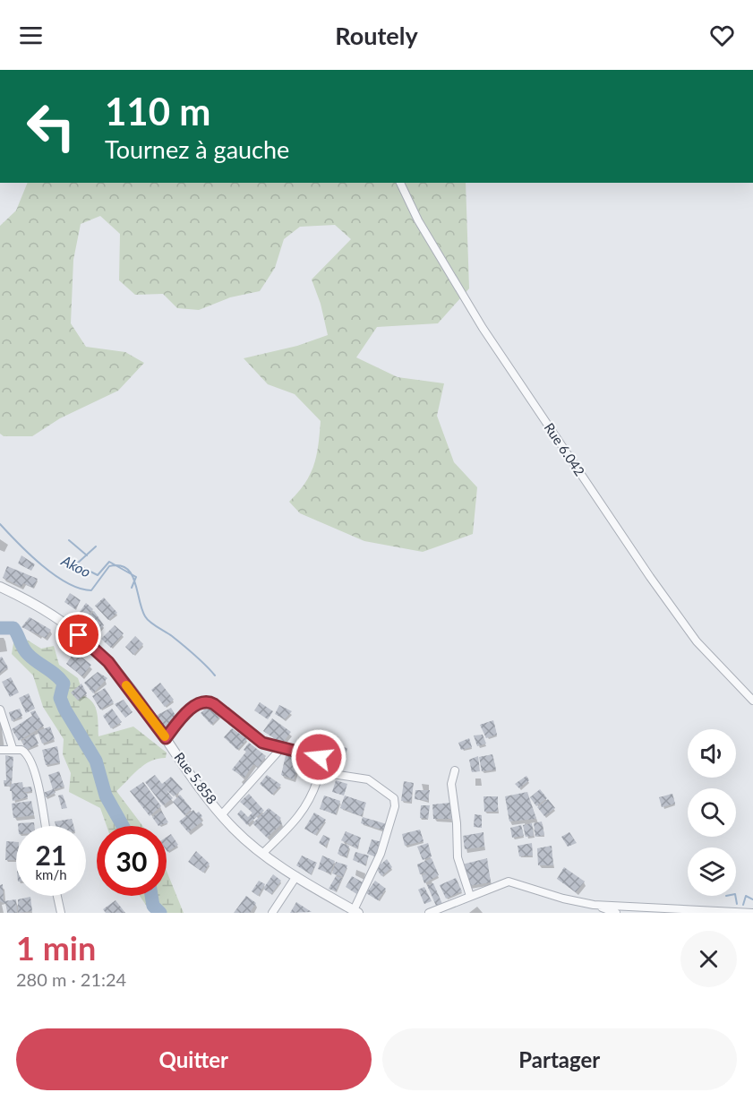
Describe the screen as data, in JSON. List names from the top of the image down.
{
  "streets": {
    "street": ["Rue 6.042", "Rue 5.858"]
  },
  "water": ["Akoo"],
  "page": {
    "header": "Routely",
    "turn": ["110 m", "Tournez à gauche"],
    "speed": "21 km/h",
    "limit": "30",
    "heading": ["1 min", "280 m · 21:24"],
    "buttons": ["Quitter", "Partager"]
  }
}
